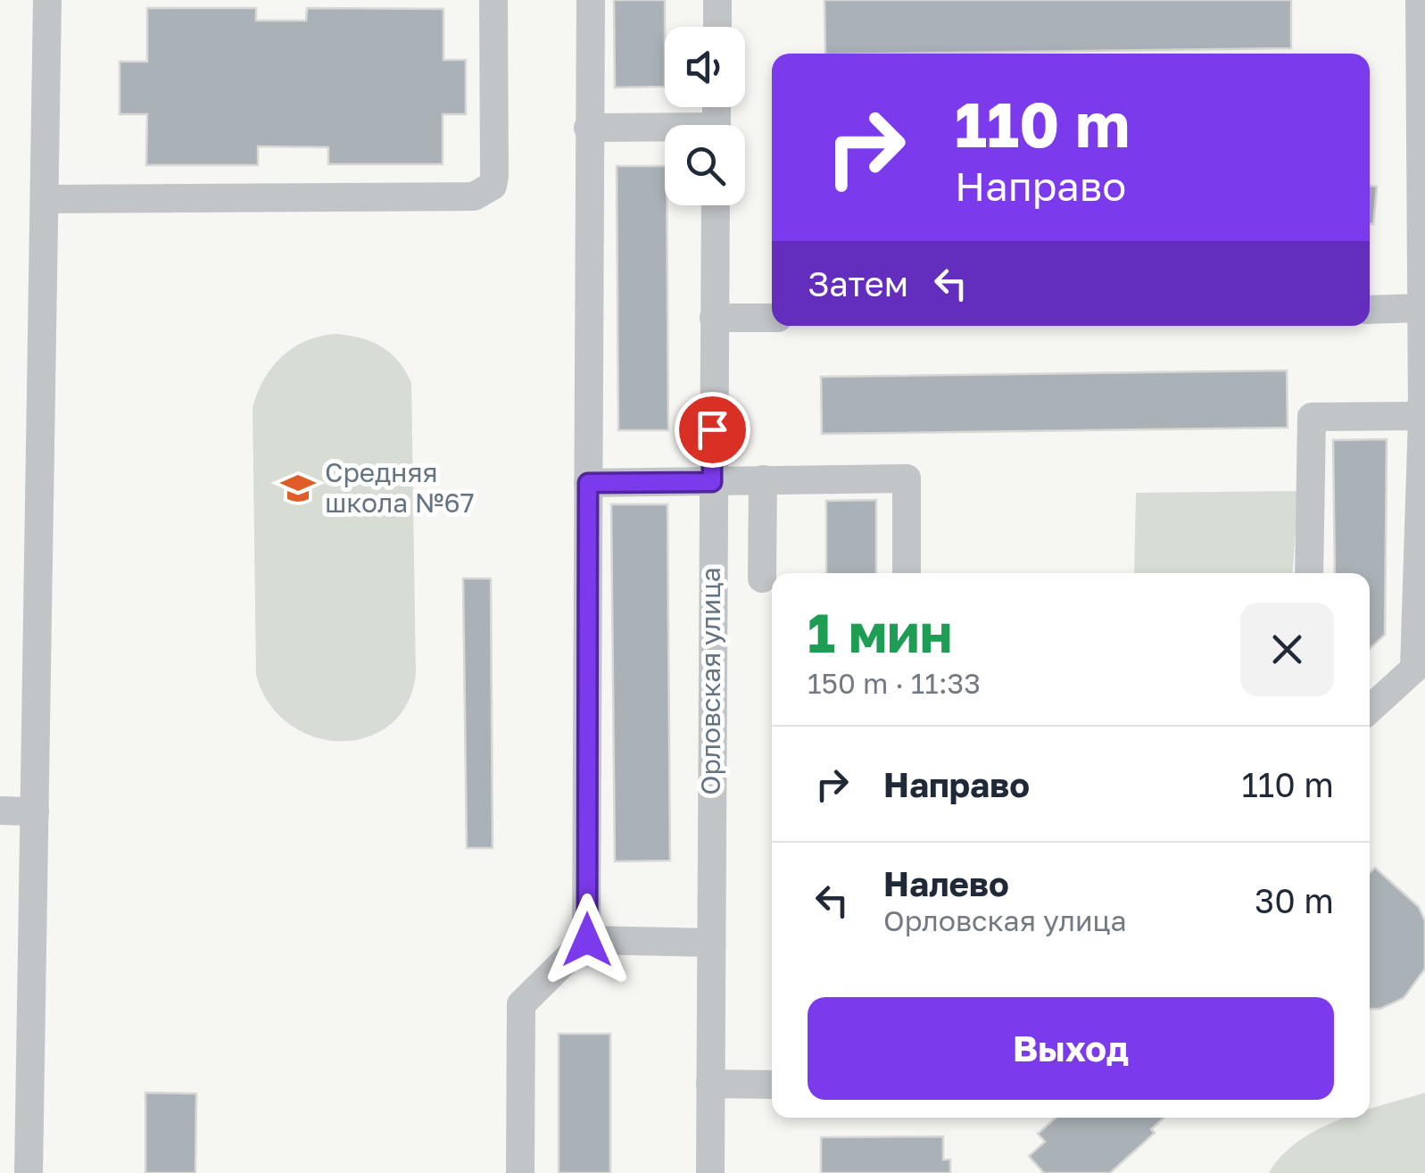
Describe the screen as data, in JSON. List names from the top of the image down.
{
  "streets": {
    "street": ["Орловская улица"]
  },
  "places": {
    "school or university": ["Средняя школа №67"]
  },
  "page": {
    "turn": ["110 m", "Направо"],
    "then": "Затем",
    "heading": ["1 мин", "150 m · 11:33"],
    "list": [
      {
        "name": "Направо",
        "value": "110 m"
      },
      {
        "name": "Налево",
        "note": "Орловская улица",
        "value": "30 m"
      }
    ],
    "buttons": "Выход"
  }
}
